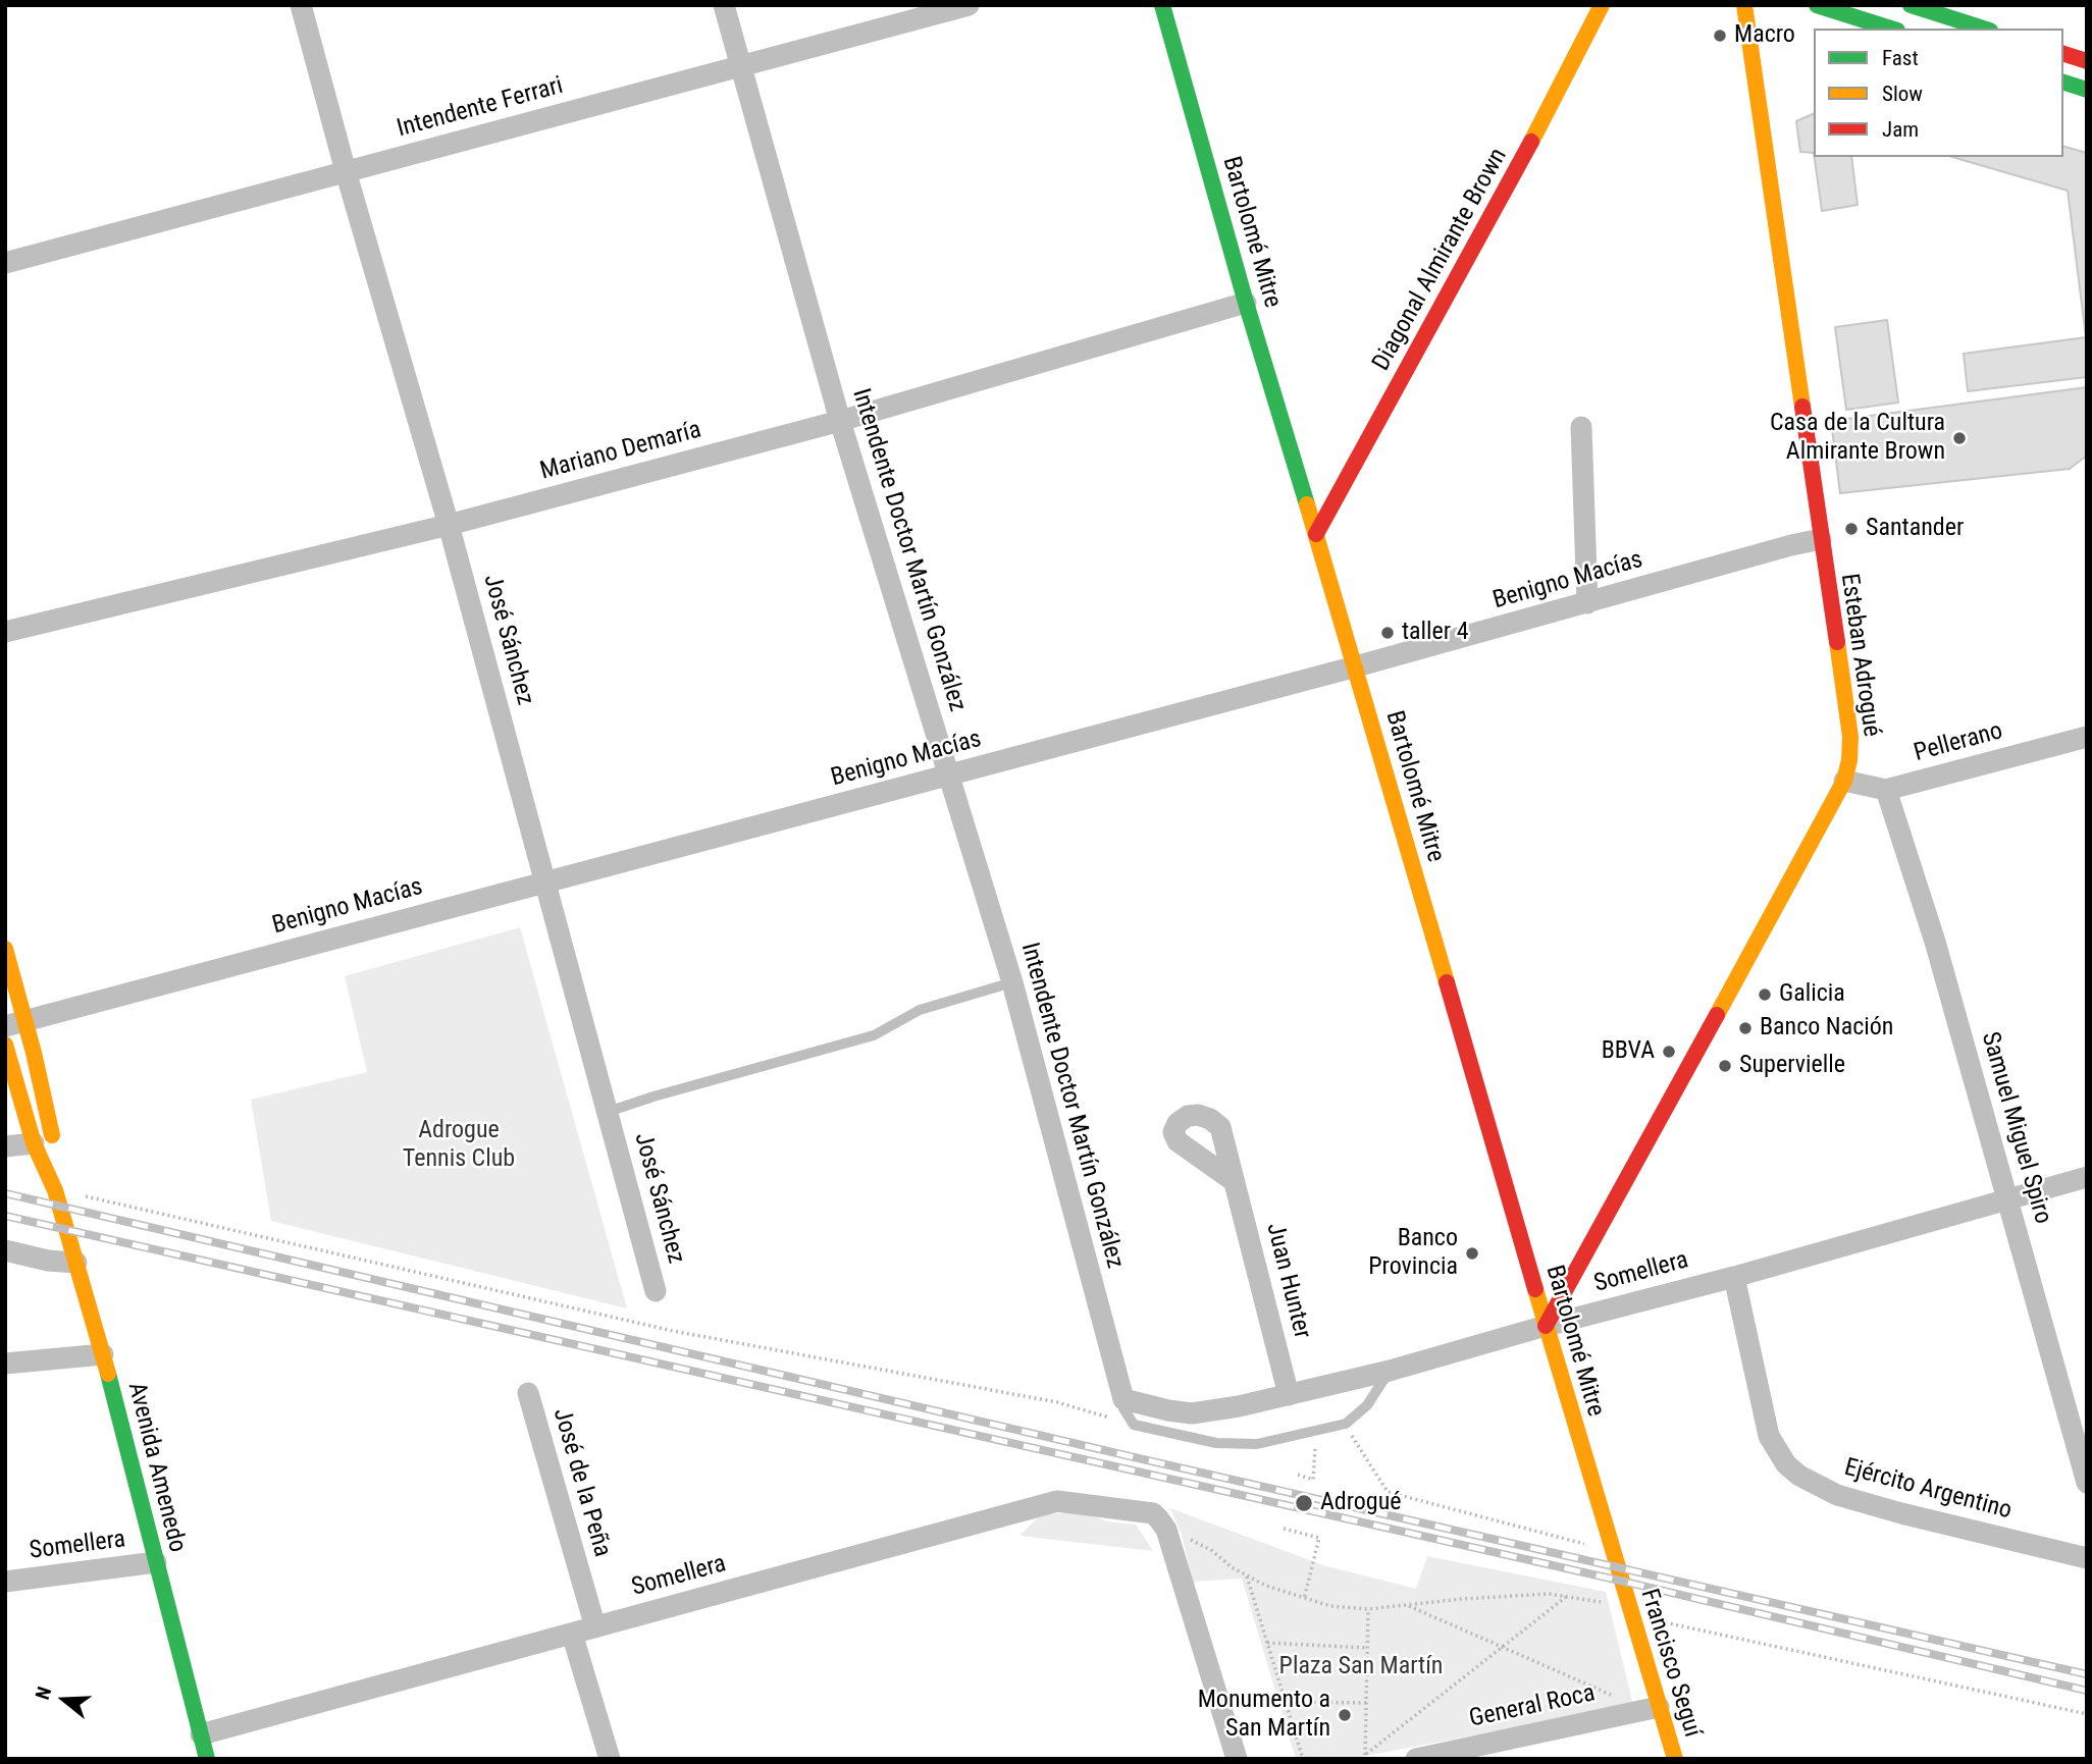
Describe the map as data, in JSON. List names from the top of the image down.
{
  "streets": {
    "street": [
      "Intendente Ferrari",
      "Bartolomé Mitre",
      "Diagonal Almirante Brown",
      "Mariano Demaría",
      "Intendente Doctor Martín González",
      "Benigno Macías",
      "José Sánchez",
      "Esteban Adrogué",
      "Pellerano",
      "Samuel Miguel Spiro",
      "Somellera",
      "Juan Hunter",
      "Avenida Amenedo",
      "José de la Peña",
      "Ejército Argentino",
      "Francisco Seguí",
      "General Roca"
    ]
  },
  "crossings": [
    ["Intendente Ferrari", "Intendente Doctor Martín González"],
    ["Intendente Ferrari", "José Sánchez"],
    ["Bartolomé Mitre", "Diagonal Almirante Brown"],
    ["Bartolomé Mitre", "Mariano Demaría"],
    ["Bartolomé Mitre", "Benigno Macías"],
    ["Bartolomé Mitre", "Esteban Adrogué"],
    ["Bartolomé Mitre", "Somellera"],
    ["Bartolomé Mitre", "Francisco Seguí"],
    ["Mariano Demaría", "Intendente Doctor Martín González"],
    ["Mariano Demaría", "José Sánchez"],
    ["Intendente Doctor Martín González", "Benigno Macías"],
    ["Intendente Doctor Martín González", "Somellera"],
    ["Benigno Macías", "José Sánchez"],
    ["Benigno Macías", "Esteban Adrogué"],
    ["Benigno Macías", "Avenida Amenedo"],
    ["Esteban Adrogué", "Pellerano"],
    ["Esteban Adrogué", "Somellera"],
    ["Pellerano", "Samuel Miguel Spiro"],
    ["Samuel Miguel Spiro", "Somellera"],
    ["Somellera", "Juan Hunter"],
    ["Somellera", "Avenida Amenedo"],
    ["Somellera", "José de la Peña"],
    ["Somellera", "Ejército Argentino"],
    ["Francisco Seguí", "General Roca"]
  ],
  "parks": ["Adrogue Tennis Club", "Plaza San Martín"],
  "places": [
    "Macro",
    "Casa de la Cultura Almirante Brown",
    "Santander",
    "taller 4",
    "Galicia",
    "Banco Nación",
    "BBVA",
    "Supervielle",
    "Banco Provincia",
    "Adrogué",
    "Monumento a San Martín"
  ],
  "legend": ["Fast", "Slow", "Jam"],
  "north": "left"
}
